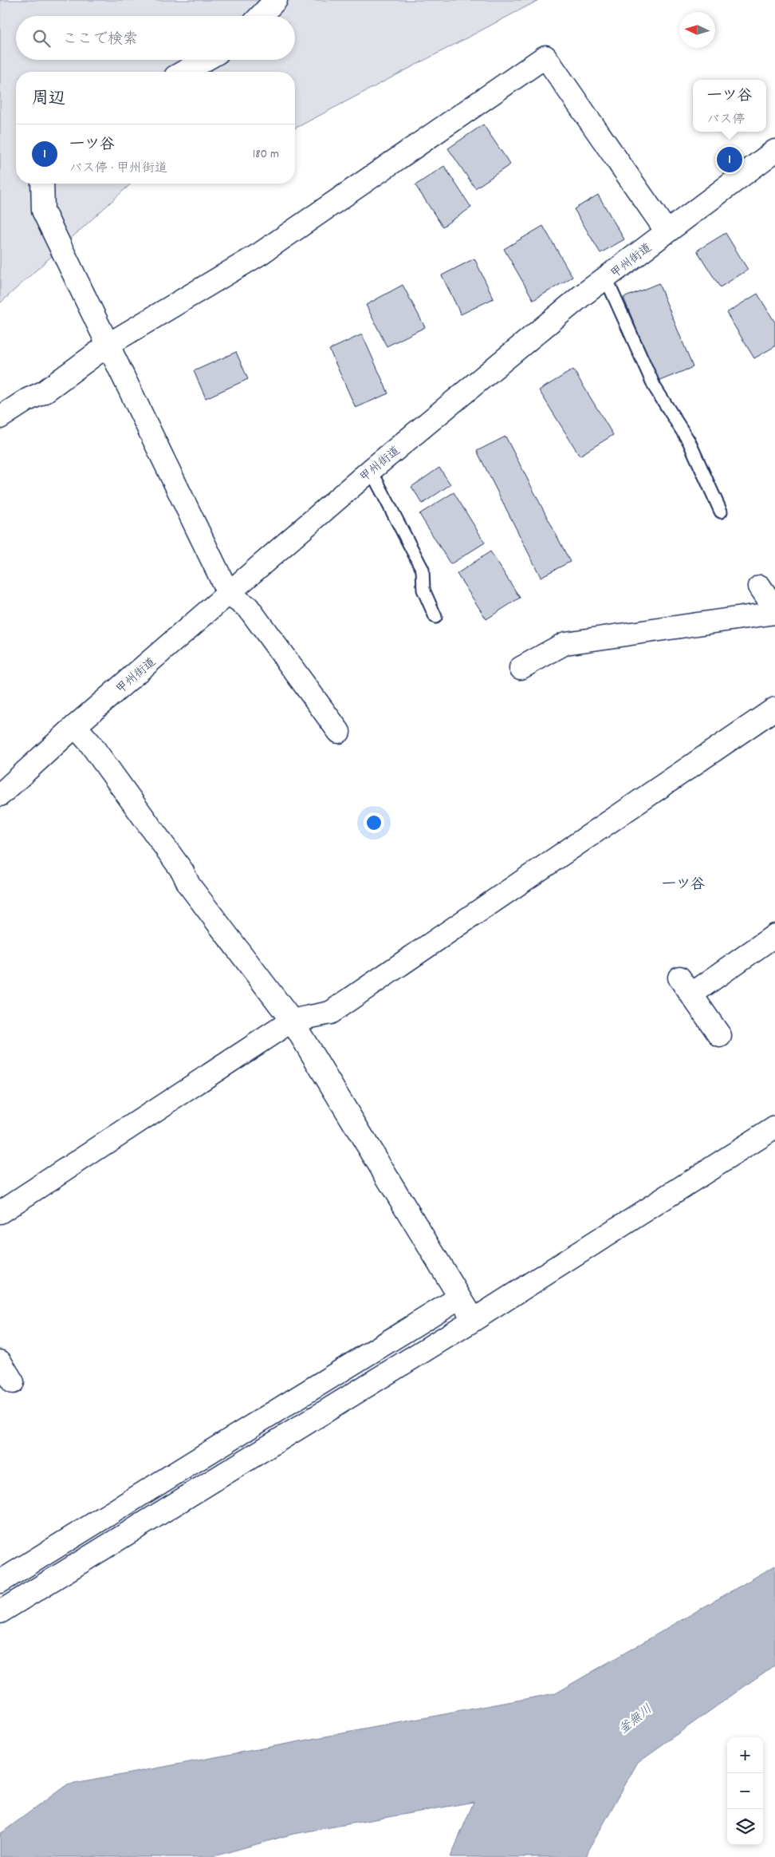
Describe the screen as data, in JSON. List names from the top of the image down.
{
  "streets": {
    "main road": ["甲州街道"]
  },
  "districts": ["一ツ谷"],
  "water": ["釜無川"],
  "north": "left",
  "page": {
    "search": "ここで検索",
    "heading": "周辺",
    "popup": ["一ツ谷", "バス停"],
    "list": [
      {
        "mark": "1",
        "name": "一ツ谷",
        "note": "バス停 · 甲州街道",
        "value": "180 m"
      }
    ],
    "pins": "1",
    "map_buttons": ["+", "−"]
  }
}
